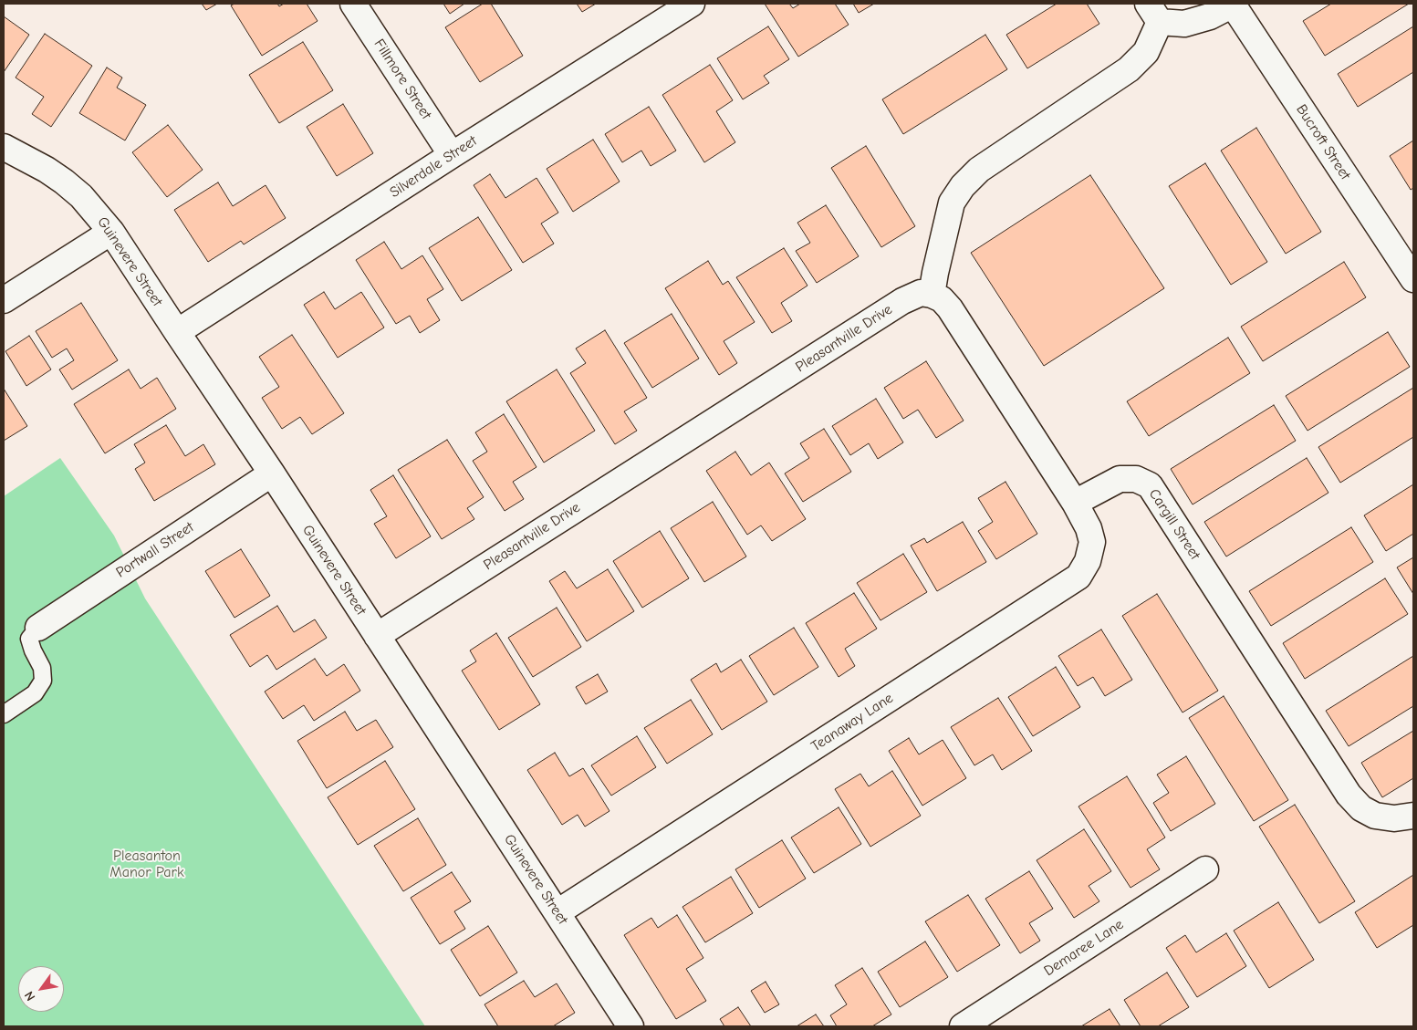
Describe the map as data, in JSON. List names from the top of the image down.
{
  "streets": {
    "street": [
      "Fillmore Street",
      "Bucroft Street",
      "Silverdale Street",
      "Guinevere Street",
      "Pleasantville Drive",
      "Cargill Street",
      "Portwall Street",
      "Teanaway Lane",
      "Demaree Lane"
    ]
  },
  "crossings": [
    ["Fillmore Street", "Silverdale Street"],
    ["Silverdale Street", "Guinevere Street"],
    ["Guinevere Street", "Pleasantville Drive"],
    ["Guinevere Street", "Portwall Street"],
    ["Guinevere Street", "Teanaway Lane"],
    ["Cargill Street", "Teanaway Lane"]
  ],
  "parks": ["Pleasanton Manor Park"],
  "north": "bottom left"
}
